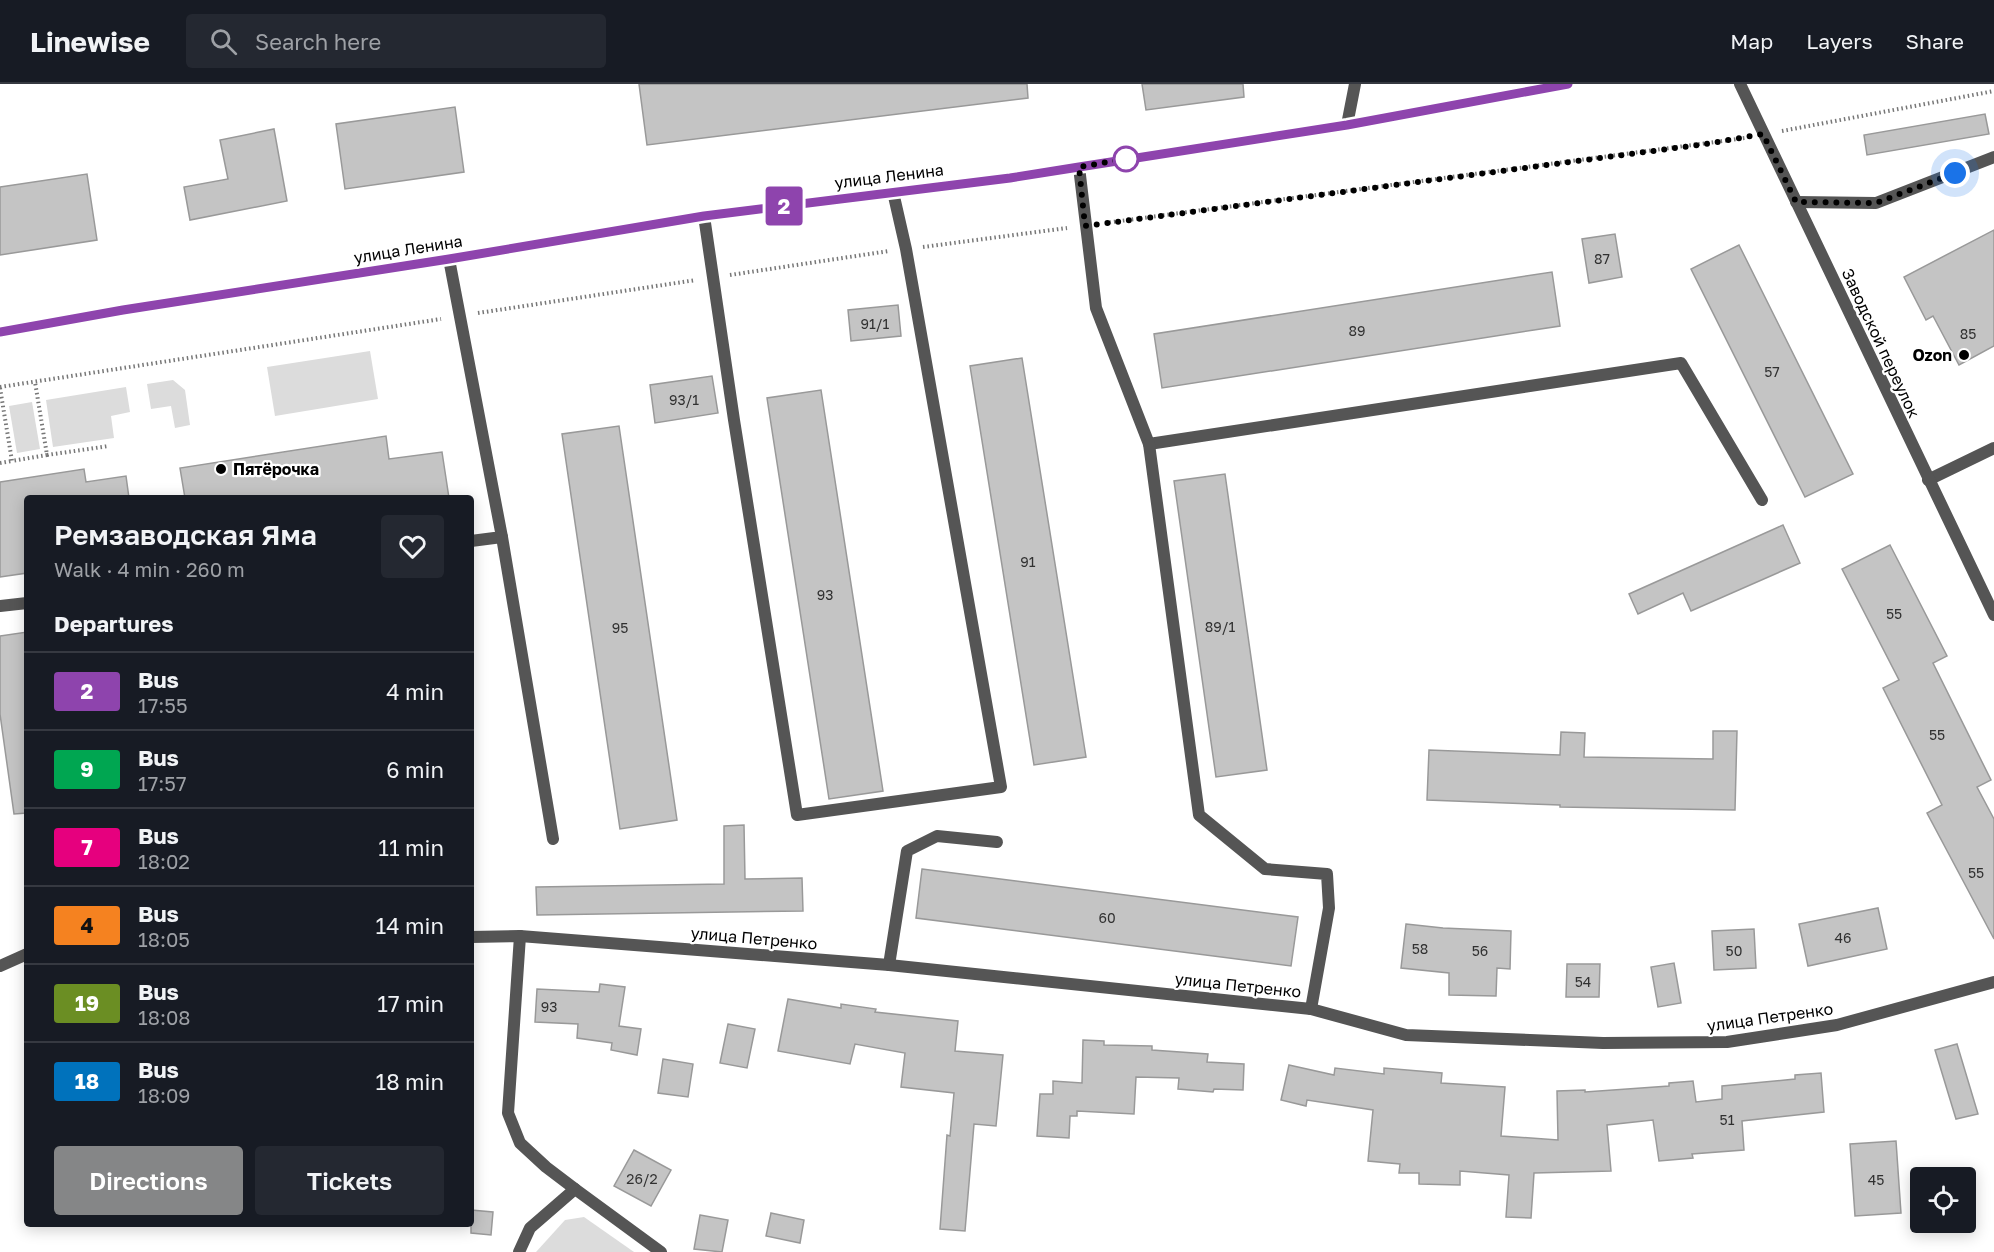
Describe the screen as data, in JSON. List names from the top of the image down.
{
  "streets": {
    "street": ["улица Ленина", "Заводской переулок", "улица Петренко"]
  },
  "places": ["Ozon", "Пятёрочка"],
  "lines": ["bus line 2"],
  "house_numbers": [
    "87",
    "91/1",
    "89",
    "85",
    "57",
    "93/1",
    "91",
    "93",
    "55",
    "89/1",
    "95",
    "55",
    "55",
    "60",
    "46",
    "58",
    "56",
    "50",
    "54",
    "93",
    "51",
    "26/2",
    "45"
  ],
  "page": {
    "header": "Linewise",
    "search": "Search here",
    "nav": ["Map", "Layers", "Share"],
    "on_map": "2",
    "heading": [
      ["Ремзаводская Яма", "Walk · 4 min · 260 m"],
      "Departures"
    ],
    "list": [
      {
        "mark": "2",
        "name": "Bus",
        "note": "17:55",
        "value": "4 min"
      },
      {
        "mark": "9",
        "name": "Bus",
        "note": "17:57",
        "value": "6 min"
      },
      {
        "mark": "7",
        "name": "Bus",
        "note": "18:02",
        "value": "11 min"
      },
      {
        "mark": "4",
        "name": "Bus",
        "note": "18:05",
        "value": "14 min"
      },
      {
        "mark": "19",
        "name": "Bus",
        "note": "18:08",
        "value": "17 min"
      },
      {
        "mark": "18",
        "name": "Bus",
        "note": "18:09",
        "value": "18 min"
      }
    ],
    "buttons": ["Directions", "Tickets"]
  }
}
